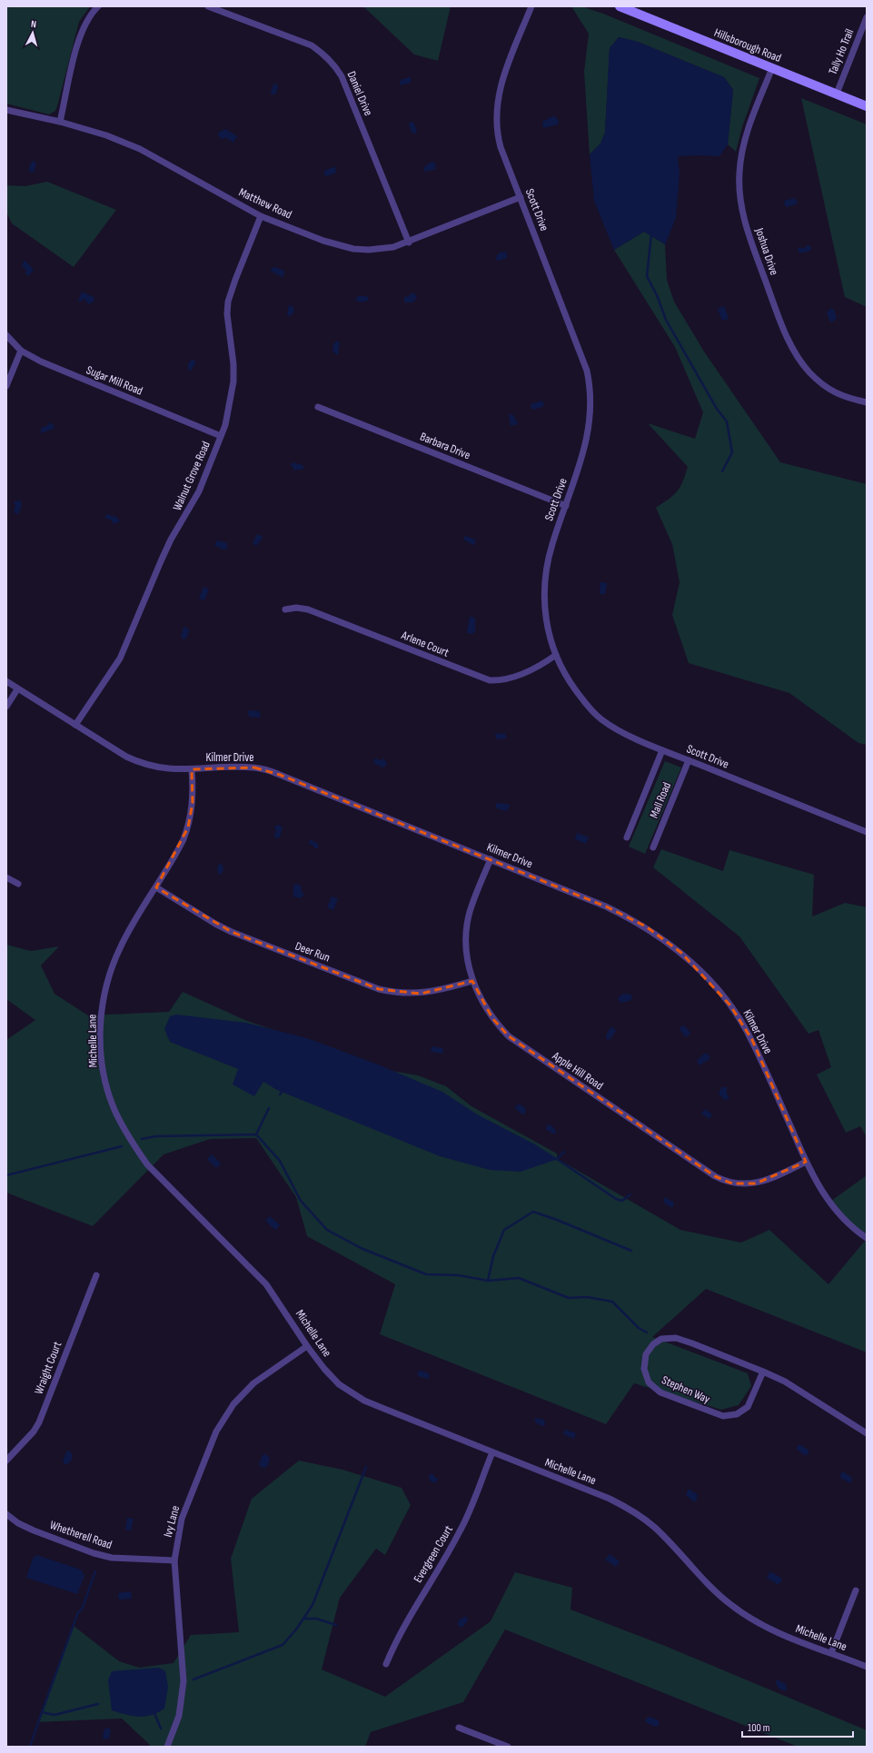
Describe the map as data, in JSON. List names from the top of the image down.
{
  "streets": {
    "street": [
      "Hillsborough Road",
      "Tally Ho Trail",
      "Daniel Drive",
      "Matthew Road",
      "Scott Drive",
      "Joshua Drive",
      "Sugar Mill Road",
      "Barbara Drive",
      "Walnut Grove Road",
      "Arlene Court",
      "Kilmer Drive",
      "Mall Road",
      "Deer Run",
      "Michelle Lane",
      "Apple Hill Road",
      "Wraight Court",
      "Stephen Way",
      "Ivy Lane",
      "Whetherell Road",
      "Evergreen Court"
    ]
  },
  "crossings": [
    ["Hillsborough Road", "Tally Ho Trail"],
    ["Hillsborough Road", "Joshua Drive"],
    ["Daniel Drive", "Matthew Road"],
    ["Matthew Road", "Scott Drive"],
    ["Matthew Road", "Walnut Grove Road"],
    ["Scott Drive", "Barbara Drive"],
    ["Scott Drive", "Arlene Court"],
    ["Scott Drive", "Mall Road"],
    ["Sugar Mill Road", "Walnut Grove Road"],
    ["Walnut Grove Road", "Kilmer Drive"],
    ["Kilmer Drive", "Michelle Lane"],
    ["Kilmer Drive", "Apple Hill Road"],
    ["Deer Run", "Michelle Lane"],
    ["Deer Run", "Apple Hill Road"],
    ["Michelle Lane", "Ivy Lane"],
    ["Michelle Lane", "Evergreen Court"],
    ["Ivy Lane", "Whetherell Road"]
  ],
  "scale_bar": "100 m",
  "north": "top"
}
